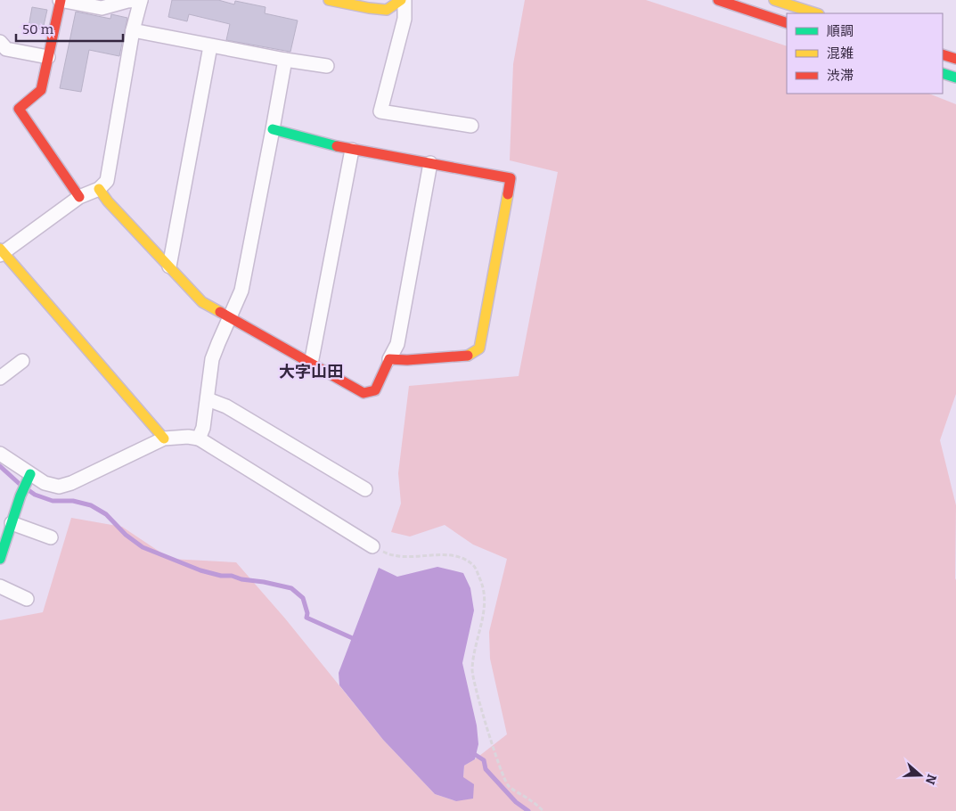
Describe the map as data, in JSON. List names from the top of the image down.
{
  "districts": ["大字山田"],
  "legend": ["順調", "混雑", "渋滞"],
  "scale_bar": "50 m",
  "north": "right"
}
